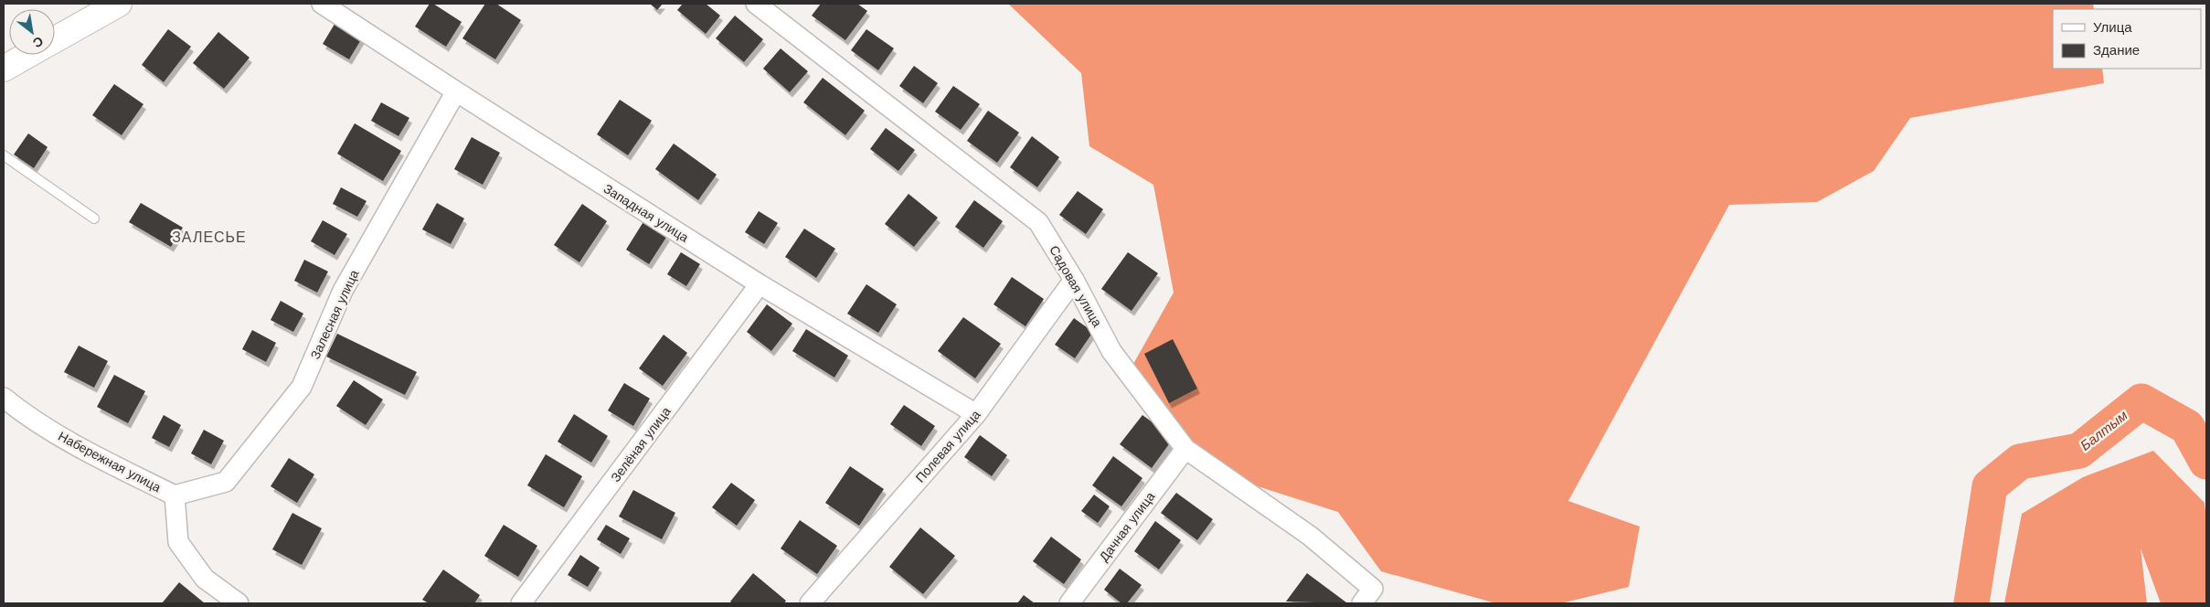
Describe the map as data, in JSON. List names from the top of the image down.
{
  "streets": {
    "street": [
      "Западная улица",
      "Садовая улица",
      "Залесная улица",
      "Зелёная улица",
      "Полевая улица",
      "Набережная улица",
      "Дачная улица"
    ]
  },
  "crossings": [
    ["Западная улица", "Залесная улица"],
    ["Западная улица", "Зелёная улица"],
    ["Западная улица", "Полевая улица"],
    ["Садовая улица", "Полевая улица"],
    ["Садовая улица", "Дачная улица"],
    ["Залесная улица", "Набережная улица"]
  ],
  "districts": ["ЗАЛЕСЬЕ"],
  "water": ["Балтым"],
  "legend": ["Улица", "Здание"],
  "north": "bottom right"
}
